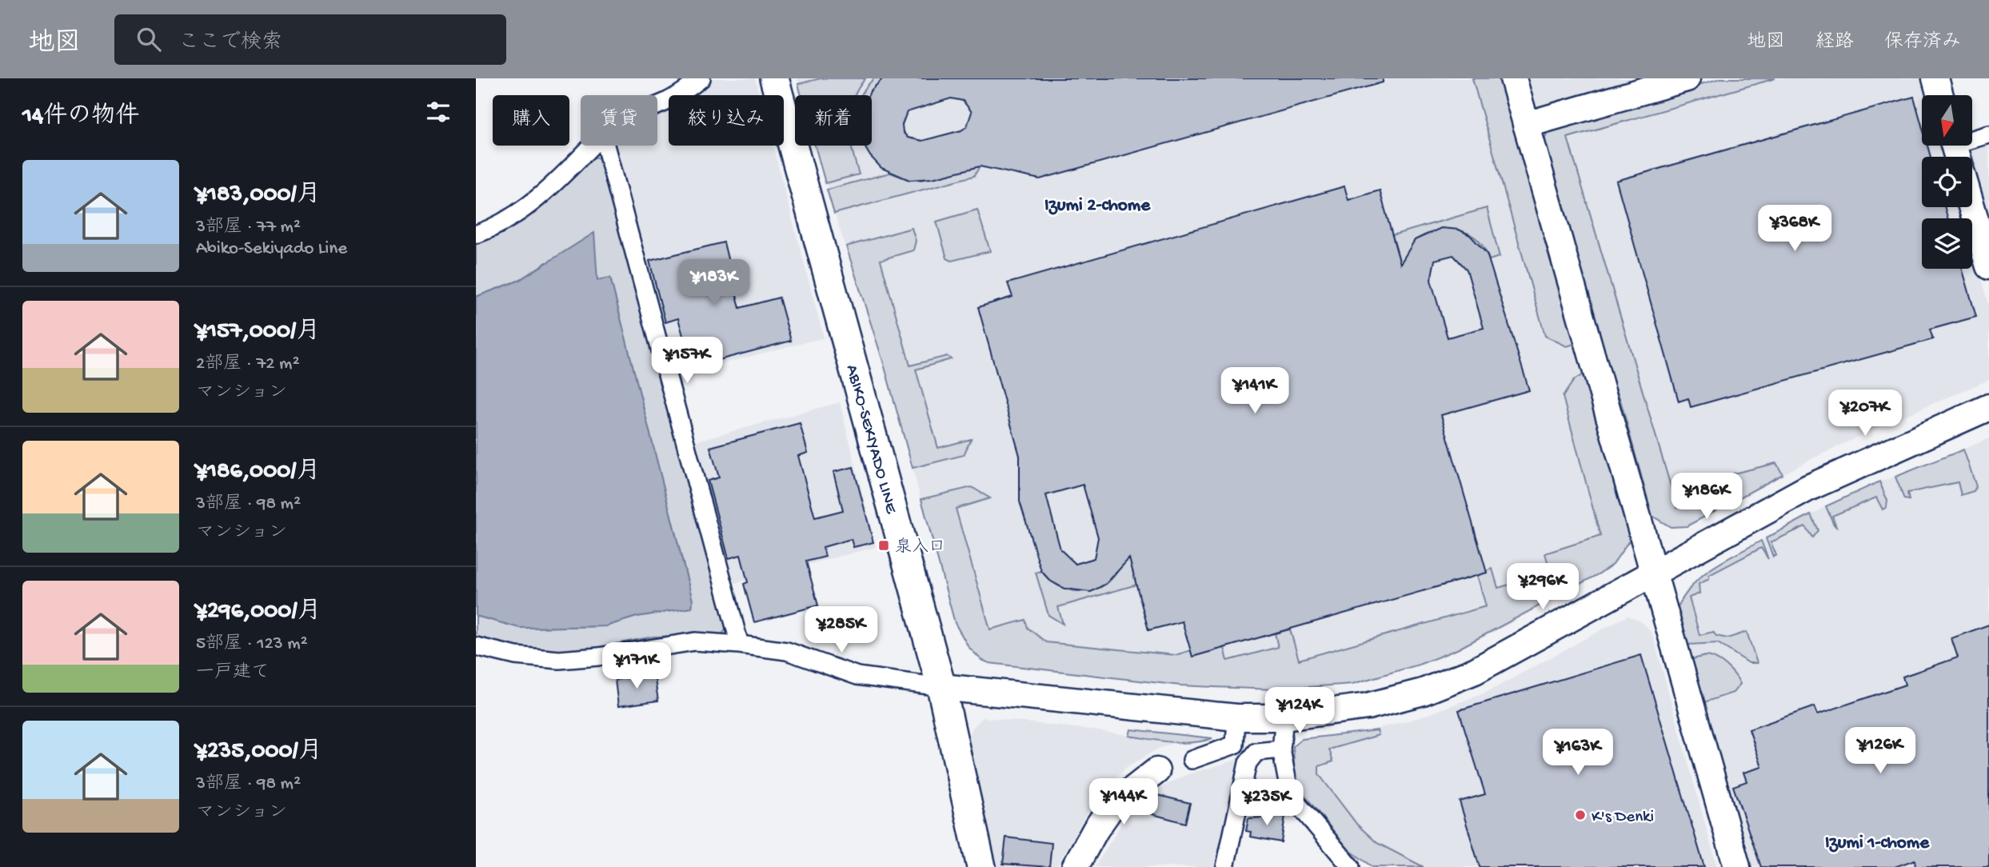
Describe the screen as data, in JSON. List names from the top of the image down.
{
  "streets": {
    "main road": ["ABIKO-SEKIYADO LINE"]
  },
  "districts": ["Izumi 2-chome", "Izumi 1-chome"],
  "places": {
    "transit": ["泉入口"],
    "other": ["K's Denki"]
  },
  "north": "bottom",
  "page": {
    "header": "地図",
    "search": "ここで検索",
    "nav": ["地図", "経路", "保存済み"],
    "heading": "14件の物件",
    "chip": [
      "購入",
      "賃貸",
      "絞り込み",
      "新着"
    ],
    "list": [
      {
        "name": "¥183,000/月",
        "note": "3部屋 · 77 m² · Abiko-Sekiyado Line"
      },
      {
        "name": "¥157,000/月",
        "note": "2部屋 · 72 m² · マンション"
      },
      {
        "name": "¥186,000/月",
        "note": "3部屋 · 98 m² · マンション"
      },
      {
        "name": "¥296,000/月",
        "note": "5部屋 · 123 m² · 一戸建て"
      },
      {
        "name": "¥235,000/月",
        "note": "3部屋 · 98 m² · マンション"
      }
    ],
    "price": [
      "¥368K",
      "¥183K",
      "¥157K",
      "¥141K",
      "¥207K",
      "¥186K",
      "¥296K",
      "¥285K",
      "¥171K",
      "¥124K",
      "¥126K",
      "¥163K",
      "¥144K",
      "¥235K"
    ]
  }
}
